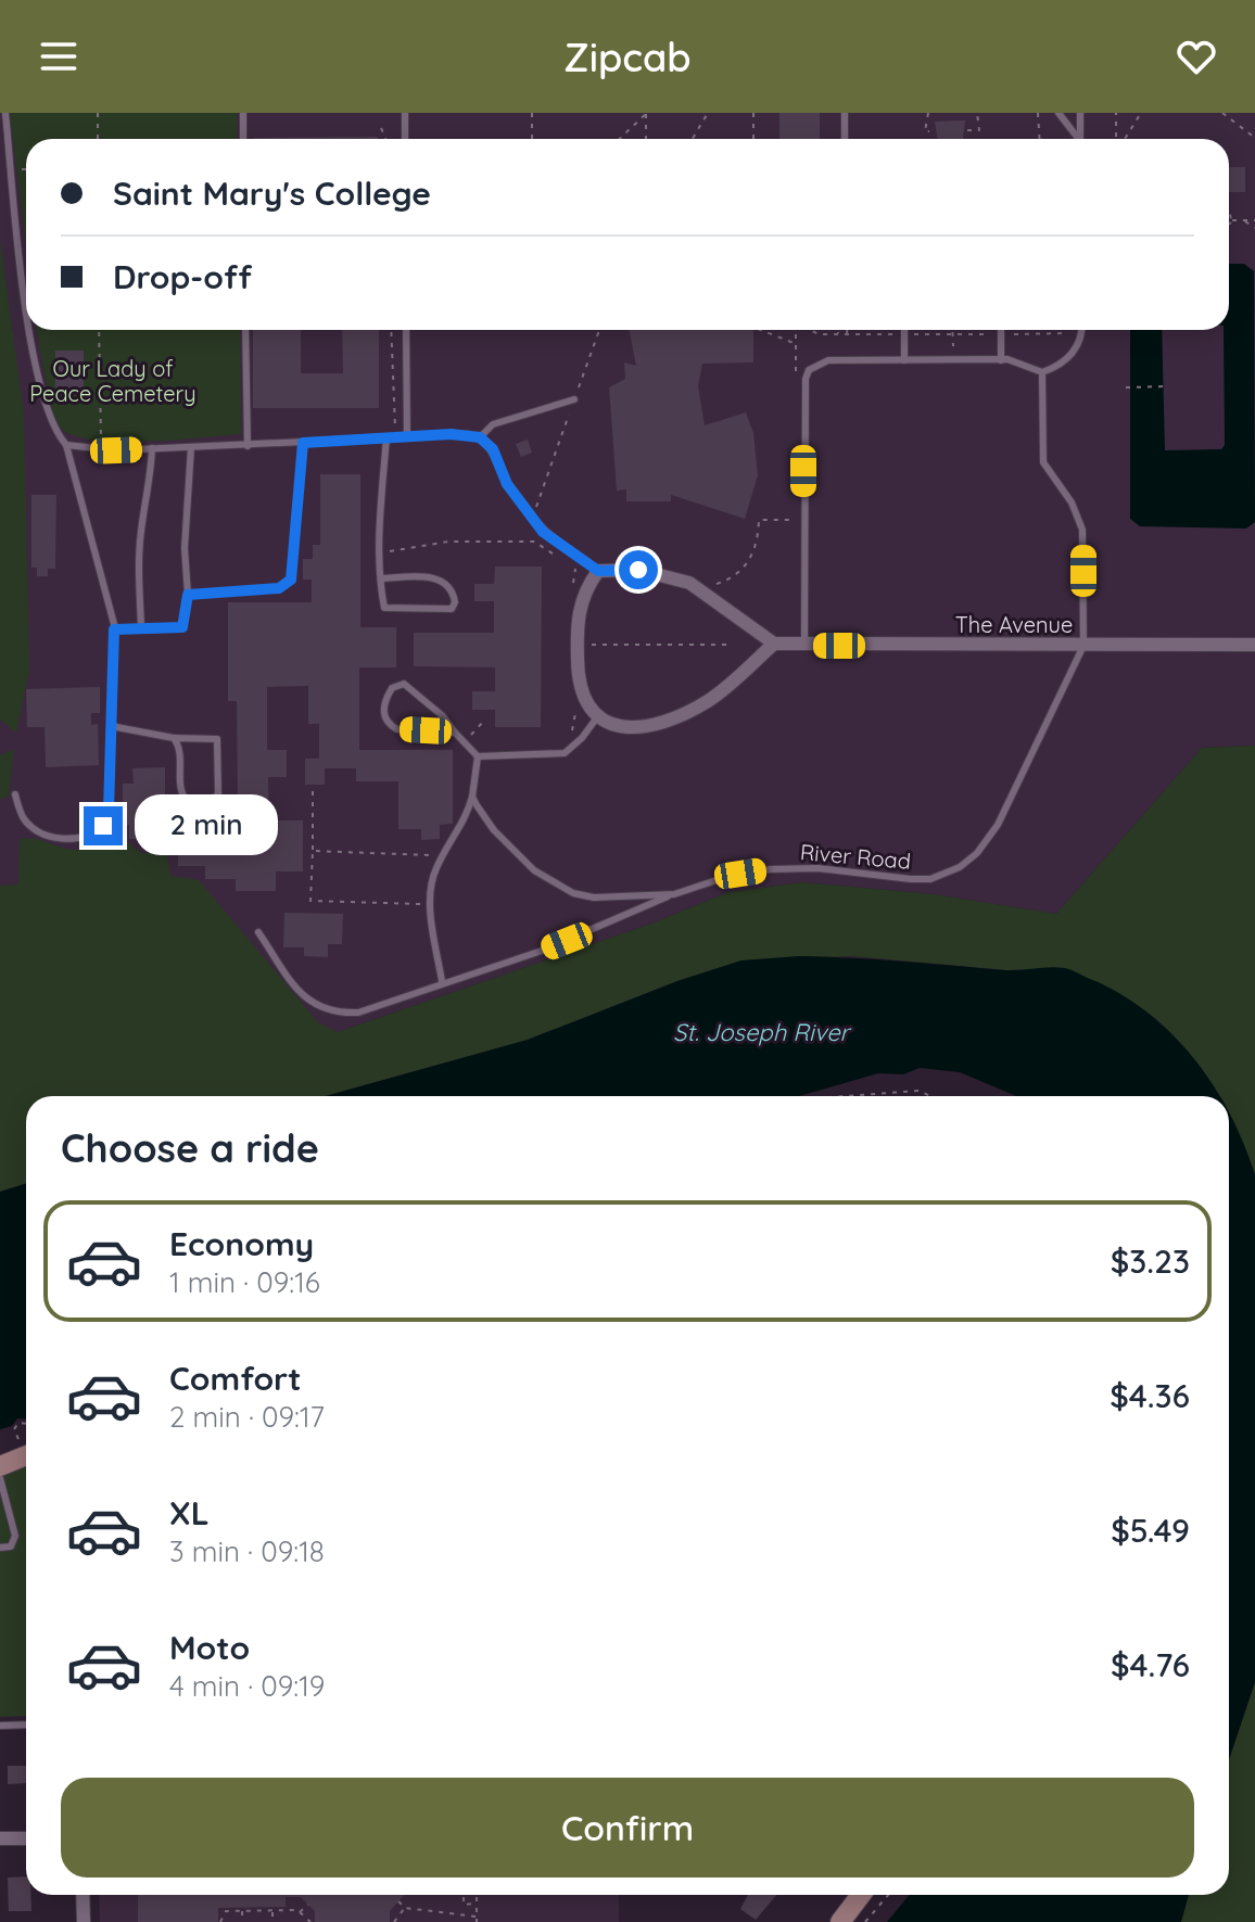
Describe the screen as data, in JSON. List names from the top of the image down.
{
  "streets": {
    "street": ["The Avenue"],
    "lane": ["River Road"]
  },
  "crossings": [
    ["The Avenue", "River Road"]
  ],
  "water": ["St. Joseph River"],
  "parks": ["Our Lady of Peace Cemetery"],
  "page": {
    "header": "Zipcab",
    "banner": ["Saint Mary's College", "Drop-off"],
    "bubble": "2 min",
    "heading": "Choose a ride",
    "list": [
      {
        "name": "Economy",
        "note": "1 min · 09:16",
        "value": "$3.23"
      },
      {
        "name": "Comfort",
        "note": "2 min · 09:17",
        "value": "$4.36"
      },
      {
        "name": "XL",
        "note": "3 min · 09:18",
        "value": "$5.49"
      },
      {
        "name": "Moto",
        "note": "4 min · 09:19",
        "value": "$4.76"
      }
    ],
    "buttons": "Confirm"
  }
}
